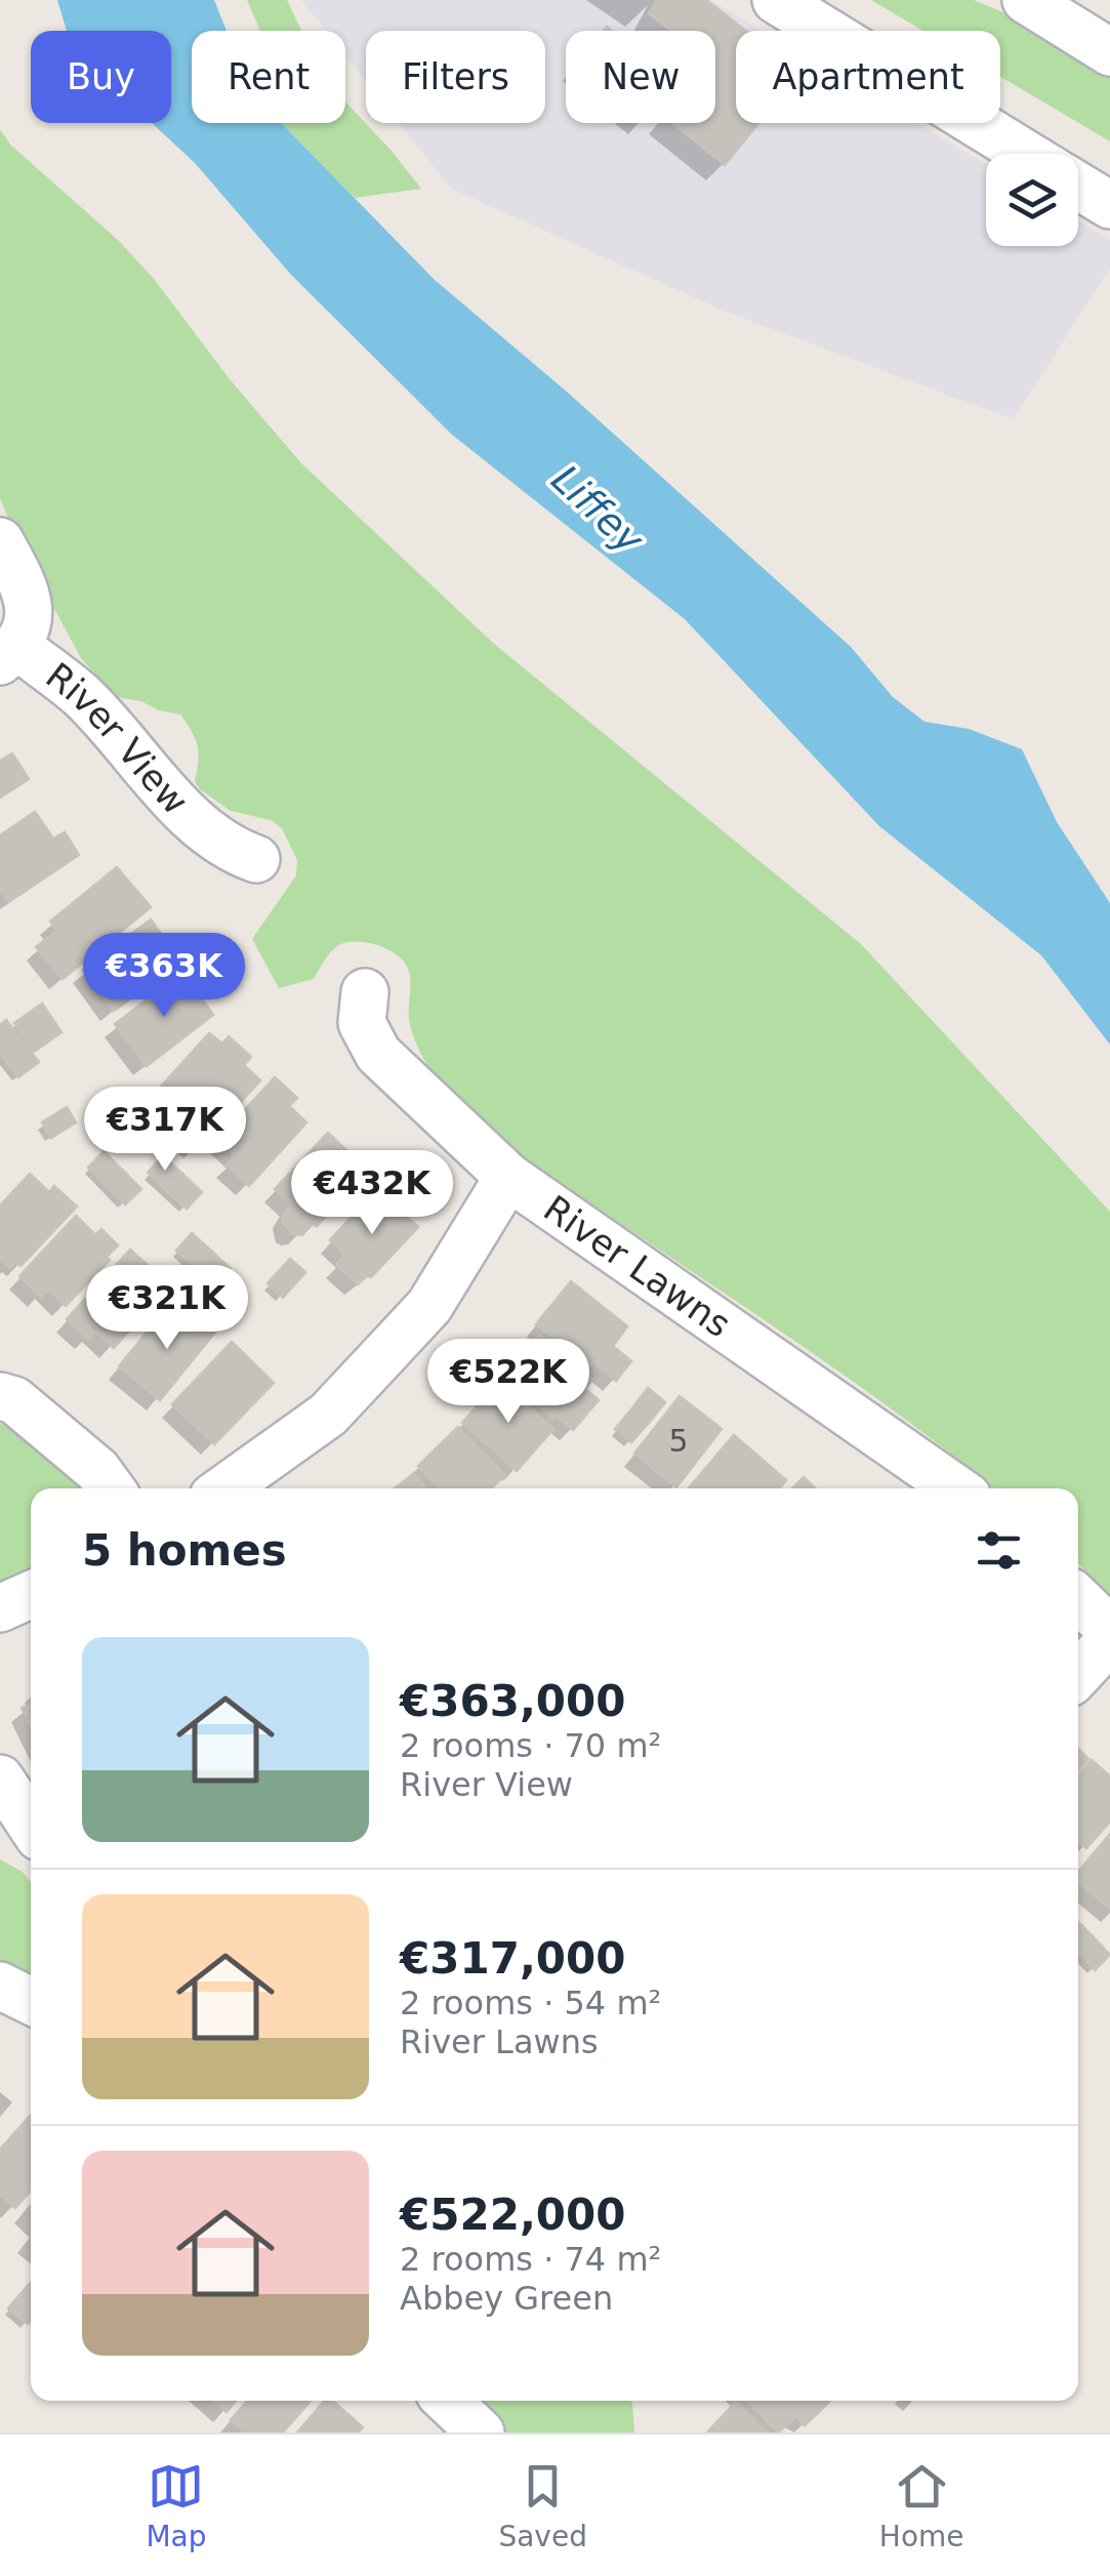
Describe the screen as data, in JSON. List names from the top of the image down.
{
  "streets": {
    "street": ["River View", "River Lawns"]
  },
  "water": ["Liffey"],
  "house_numbers": ["5"],
  "page": {
    "chip": [
      "Buy",
      "Rent",
      "Filters",
      "New",
      "Apartment"
    ],
    "price": [
      "€363K",
      "€317K",
      "€432K",
      "€321K",
      "€522K"
    ],
    "heading": "5 homes",
    "list": [
      {
        "name": "€363,000",
        "note": "2 rooms · 70 m² · River View"
      },
      {
        "name": "€317,000",
        "note": "2 rooms · 54 m² · River Lawns"
      },
      {
        "name": "€522,000",
        "note": "2 rooms · 74 m² · Abbey Green"
      }
    ],
    "tabs": ["Map", "Saved", "Home"]
  }
}
